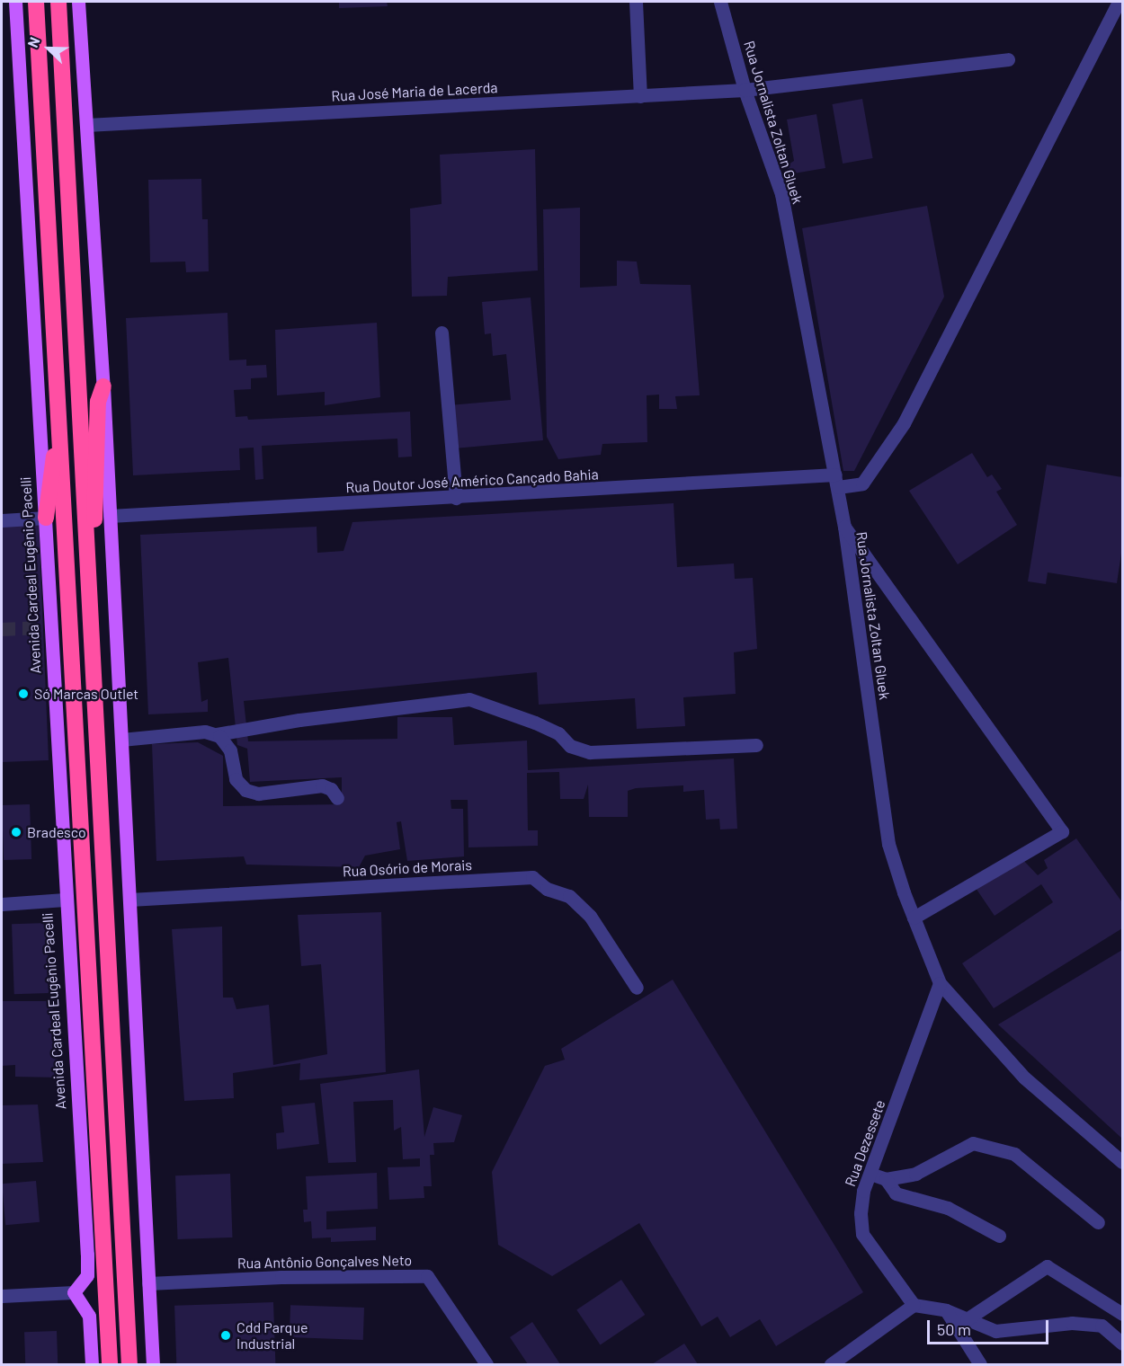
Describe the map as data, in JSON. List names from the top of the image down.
{
  "streets": {
    "main road": ["Avenida Cardeal Eugênio Pacelli"],
    "street": [
      "Rua José Maria de Lacerda",
      "Rua Jornalista Zoltan Gluek",
      "Rua Doutor José Américo Cançado Bahia",
      "Rua Osório de Morais",
      "Rua Dezessete",
      "Rua Antônio Gonçalves Neto"
    ]
  },
  "crossings": [
    ["Rua José Maria de Lacerda", "Rua Jornalista Zoltan Gluek"],
    ["Rua Jornalista Zoltan Gluek", "Rua Doutor José Américo Cançado Bahia"],
    ["Rua Jornalista Zoltan Gluek", "Rua Dezessete"]
  ],
  "places": ["Só Marcas Outlet", "Bradesco", "Cdd Parque Industrial"],
  "scale_bar": "50 m",
  "north": "top left"
}
